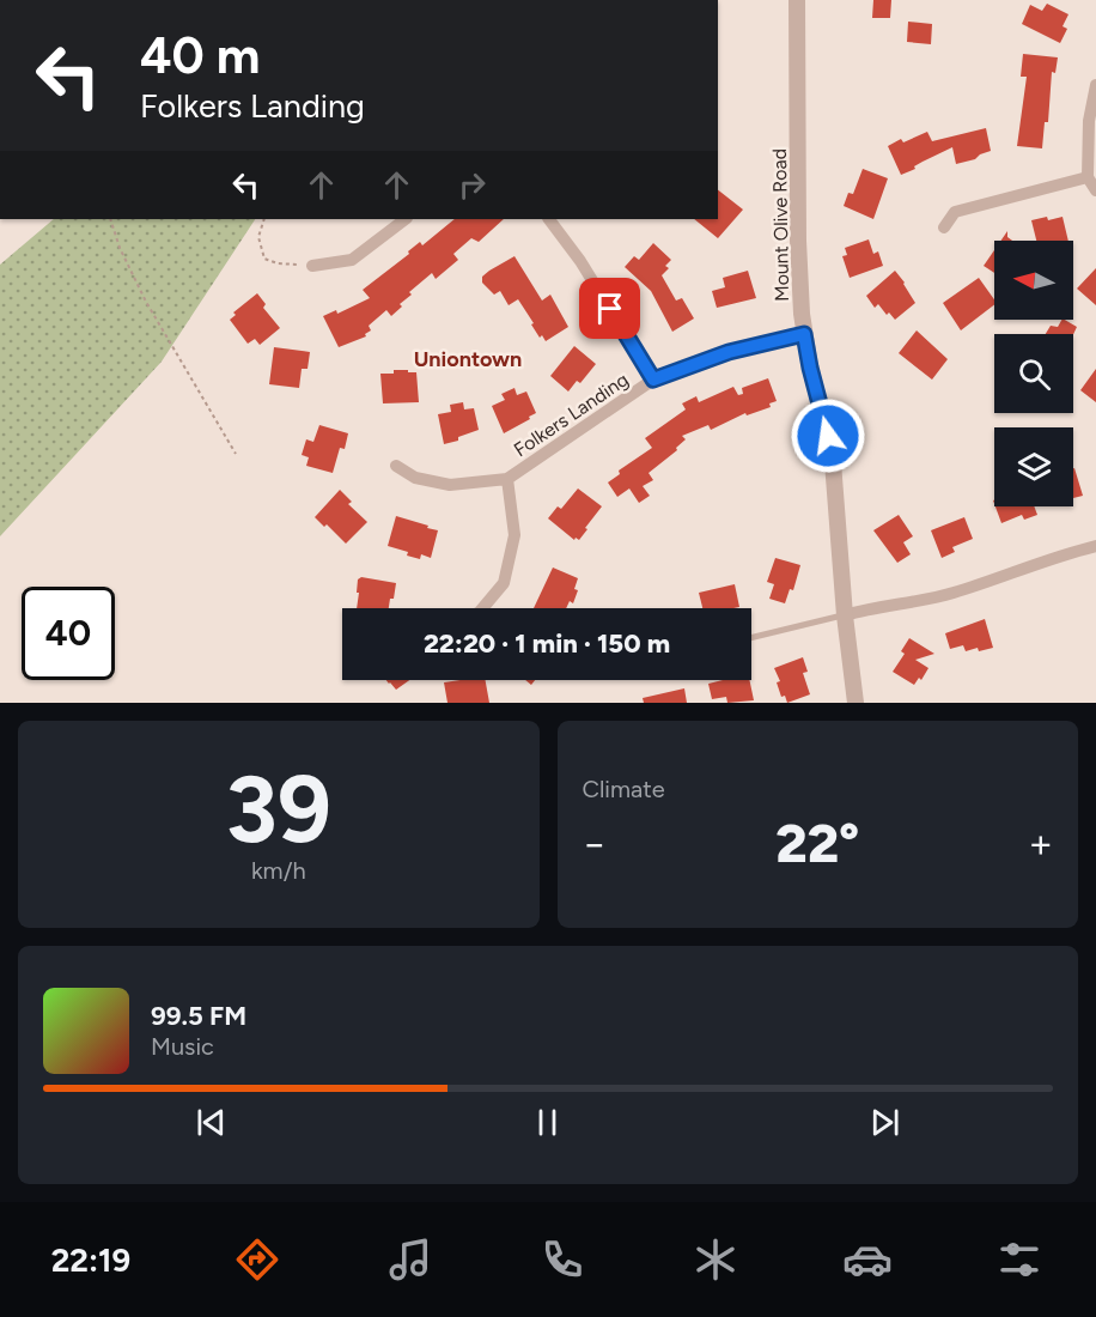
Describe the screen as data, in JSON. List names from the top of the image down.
{
  "streets": {
    "street": ["Mount Olive Road", "Folkers Landing"]
  },
  "crossings": [
    ["Mount Olive Road", "Folkers Landing"]
  ],
  "districts": ["Uniontown"],
  "north": "left",
  "page": {
    "turn": ["40 m", "Folkers Landing"],
    "limit": "40",
    "trip": "22:20 · 1 min · 150 m",
    "tile": [
      ["39", "km/h"],
      "Climate"
    ],
    "heat": ["−", "22°", "+"],
    "song": ["99.5 FM", "Music"],
    "tabs": "22:19"
  }
}
